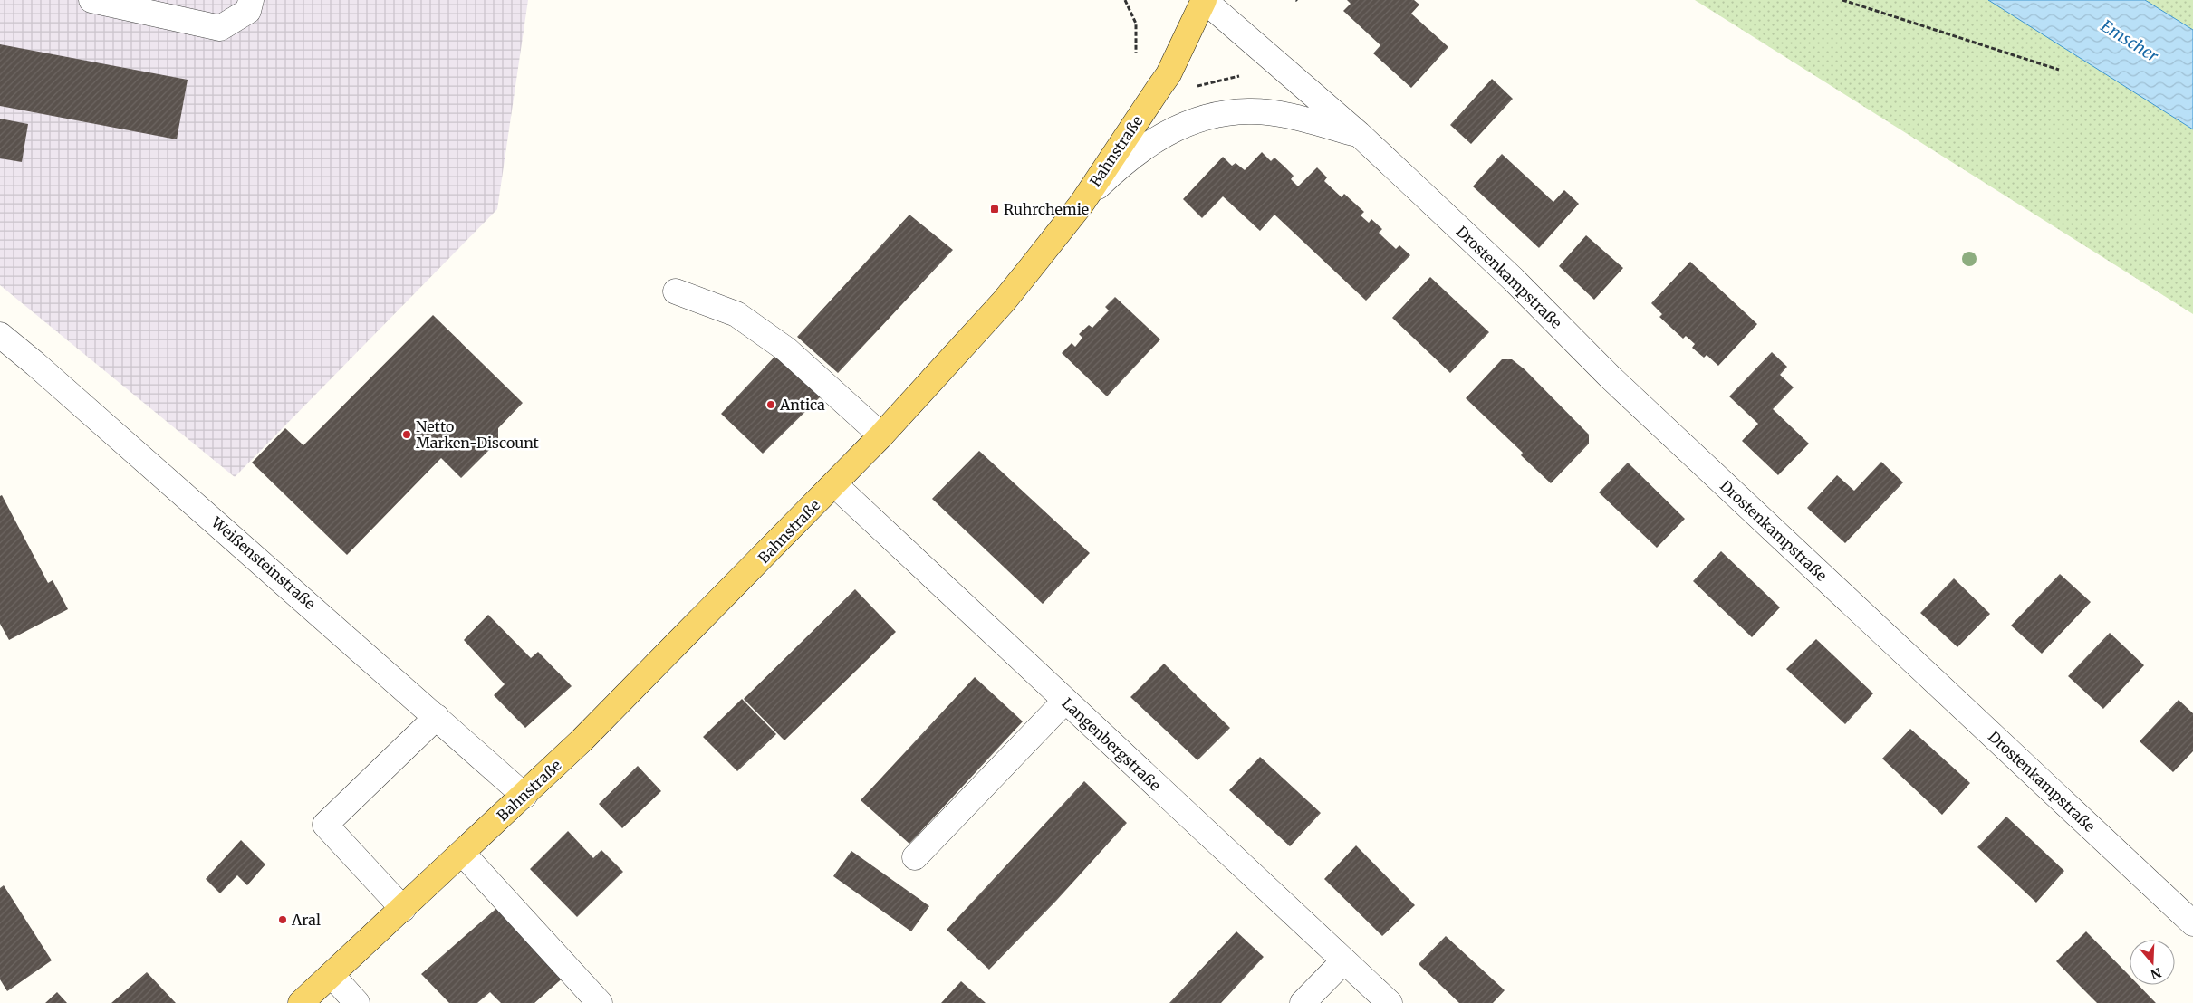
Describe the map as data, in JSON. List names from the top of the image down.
{
  "streets": {
    "main road": ["Bahnstraße"],
    "street": ["Drostenkampstraße", "Weißensteinstraße", "Langenbergstraße"]
  },
  "crossings": [
    ["Bahnstraße", "Drostenkampstraße"],
    ["Bahnstraße", "Weißensteinstraße"],
    ["Bahnstraße", "Langenbergstraße"]
  ],
  "water": ["Emscher"],
  "places": {
    "transit": ["Ruhrchemie"],
    "other": ["Antica", "Netto Marken-Discount", "Aral"]
  },
  "north": "bottom"
}
